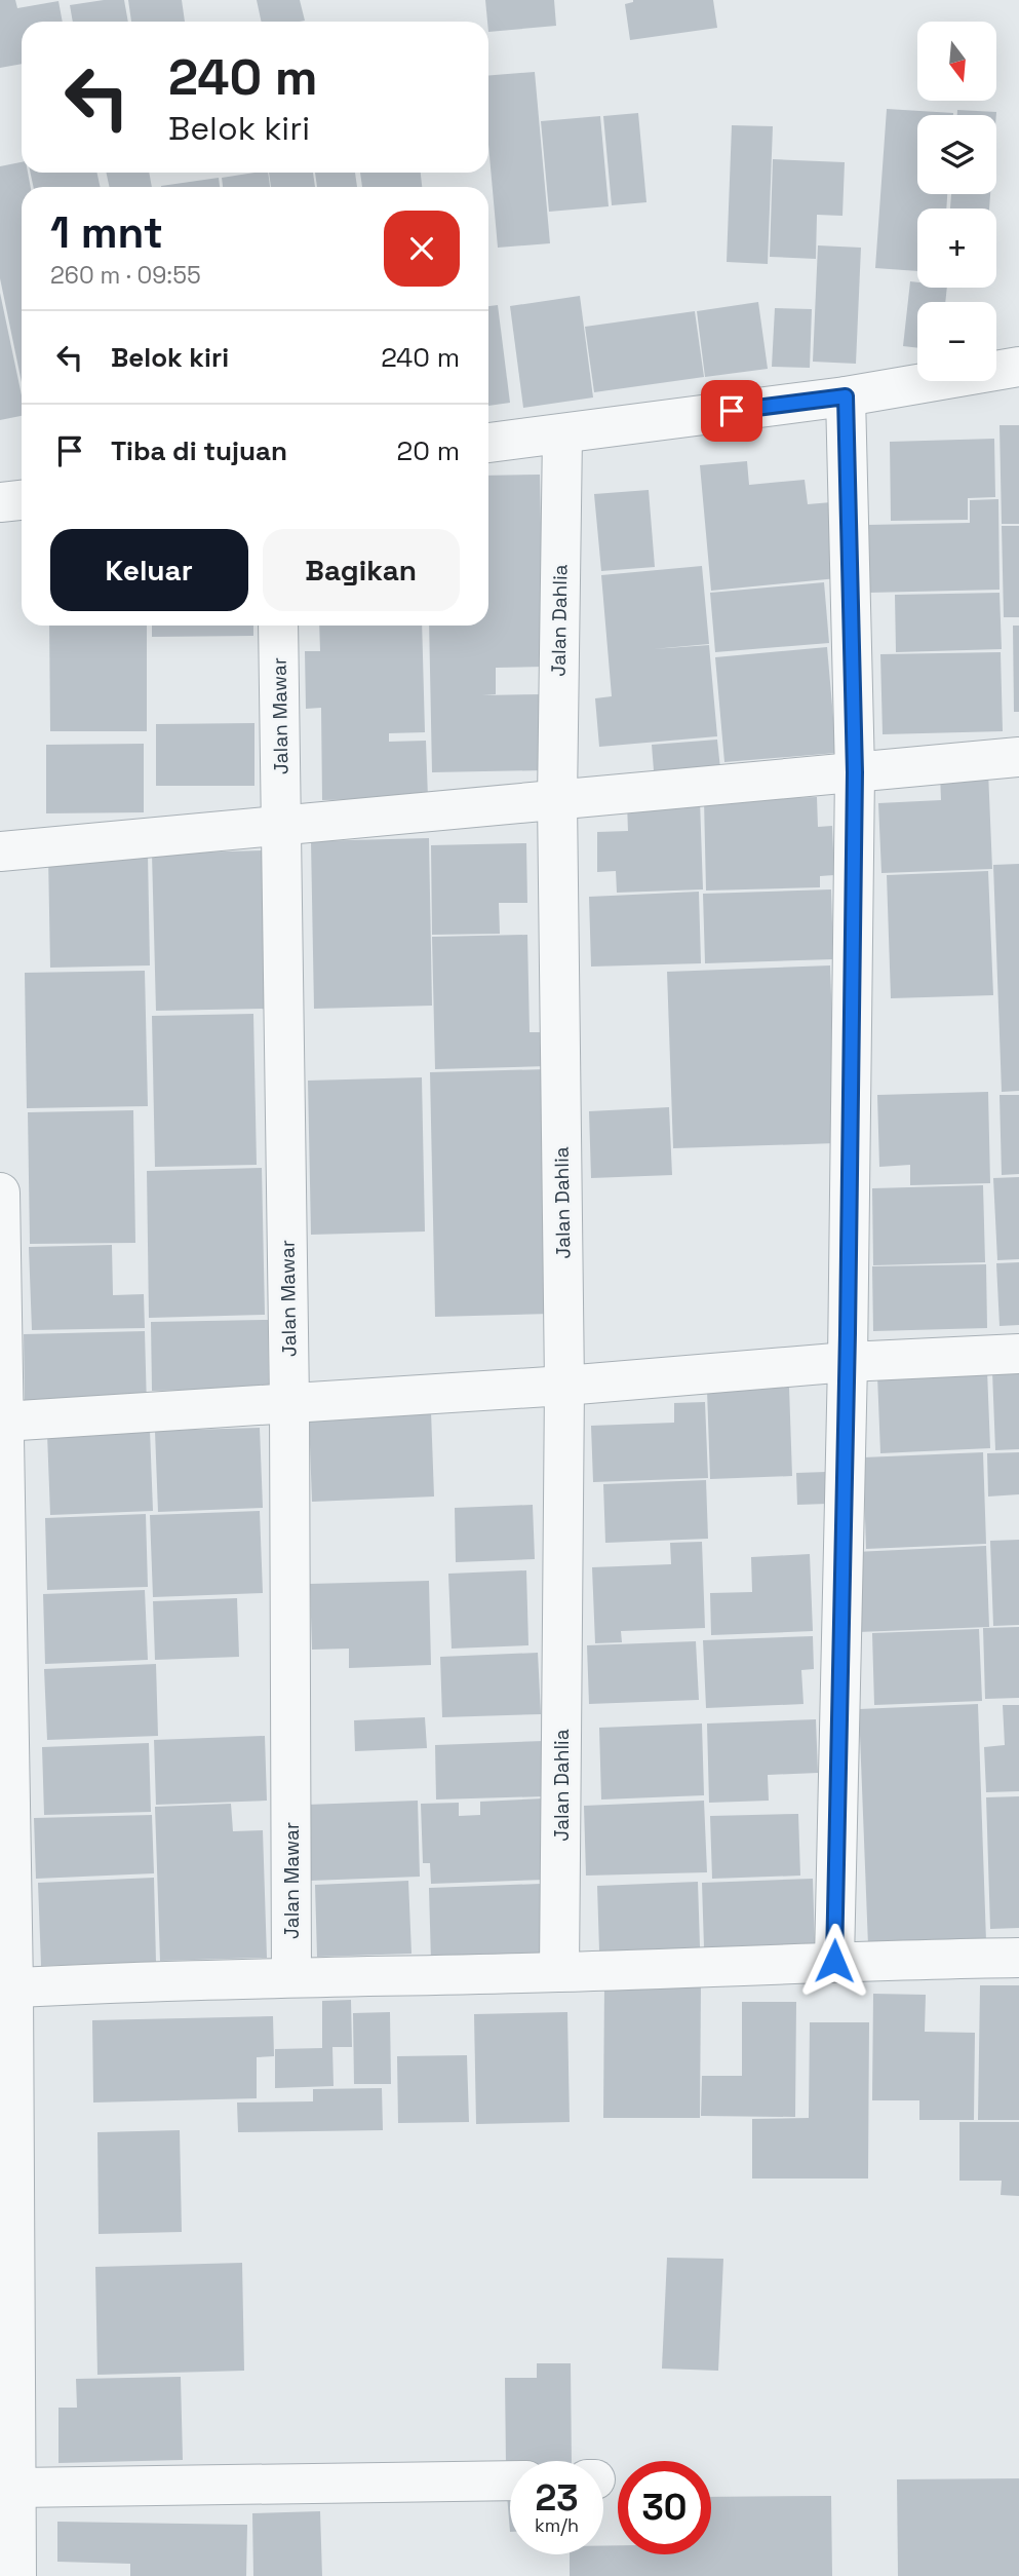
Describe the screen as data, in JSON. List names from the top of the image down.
{
  "streets": {
    "street": ["Jalan Dahlia", "Jalan Mawar"]
  },
  "north": "bottom",
  "page": {
    "map_buttons": ["+", "−"],
    "turn": ["240 m", "Belok kiri"],
    "heading": ["1 mnt", "260 m · 09:55"],
    "list": [
      {
        "name": "Belok kiri",
        "value": "240 m"
      },
      {
        "name": "Tiba di tujuan",
        "value": "20 m"
      }
    ],
    "buttons": ["Keluar", "Bagikan"],
    "speed": "23 km/h",
    "limit": "30"
  }
}
